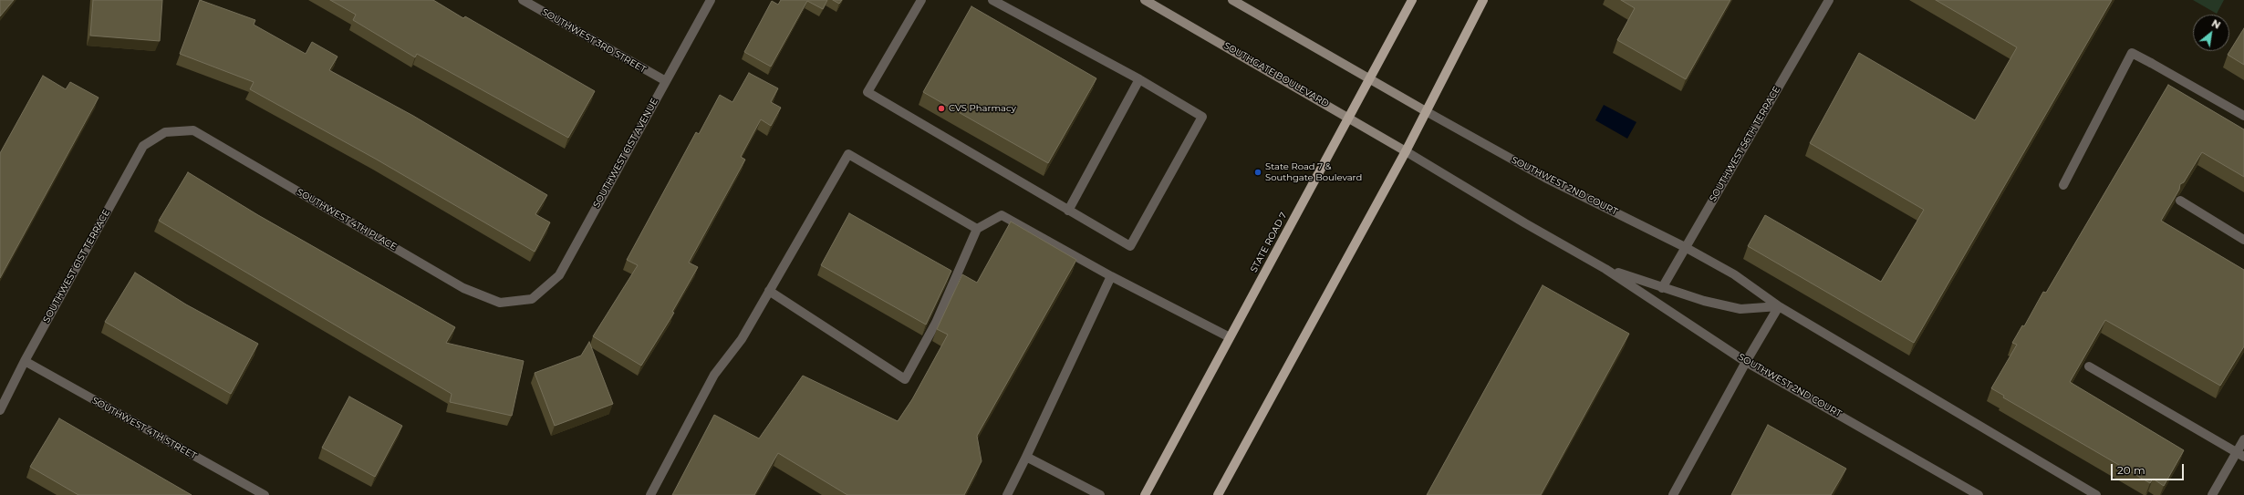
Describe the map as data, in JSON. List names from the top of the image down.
{
  "streets": {
    "main road": ["SOUTHGATE BOULEVARD", "STATE ROAD 7"],
    "street": [
      "SOUTHWEST 3RD STREET",
      "SOUTHWEST 56TH TERRACE",
      "SOUTHWEST 61ST AVENUE",
      "SOUTHWEST 2ND COURT",
      "SOUTHWEST 4TH PLACE",
      "SOUTHWEST 61ST TERRACE",
      "SOUTHWEST 4TH STREET"
    ]
  },
  "crossings": [
    ["SOUTHWEST 3RD STREET", "SOUTHWEST 61ST AVENUE"],
    ["SOUTHGATE BOULEVARD", "SOUTHWEST 2ND COURT"],
    ["SOUTHGATE BOULEVARD", "STATE ROAD 7"],
    ["SOUTHWEST 56TH TERRACE", "SOUTHWEST 2ND COURT"],
    ["SOUTHWEST 61ST AVENUE", "SOUTHWEST 4TH PLACE"],
    ["SOUTHWEST 4TH PLACE", "SOUTHWEST 61ST TERRACE"],
    ["SOUTHWEST 61ST TERRACE", "SOUTHWEST 4TH STREET"]
  ],
  "places": ["CVS Pharmacy", "State Road 7 & Southgate Boulevard"],
  "scale_bar": "20 m",
  "north": "top right"
}
